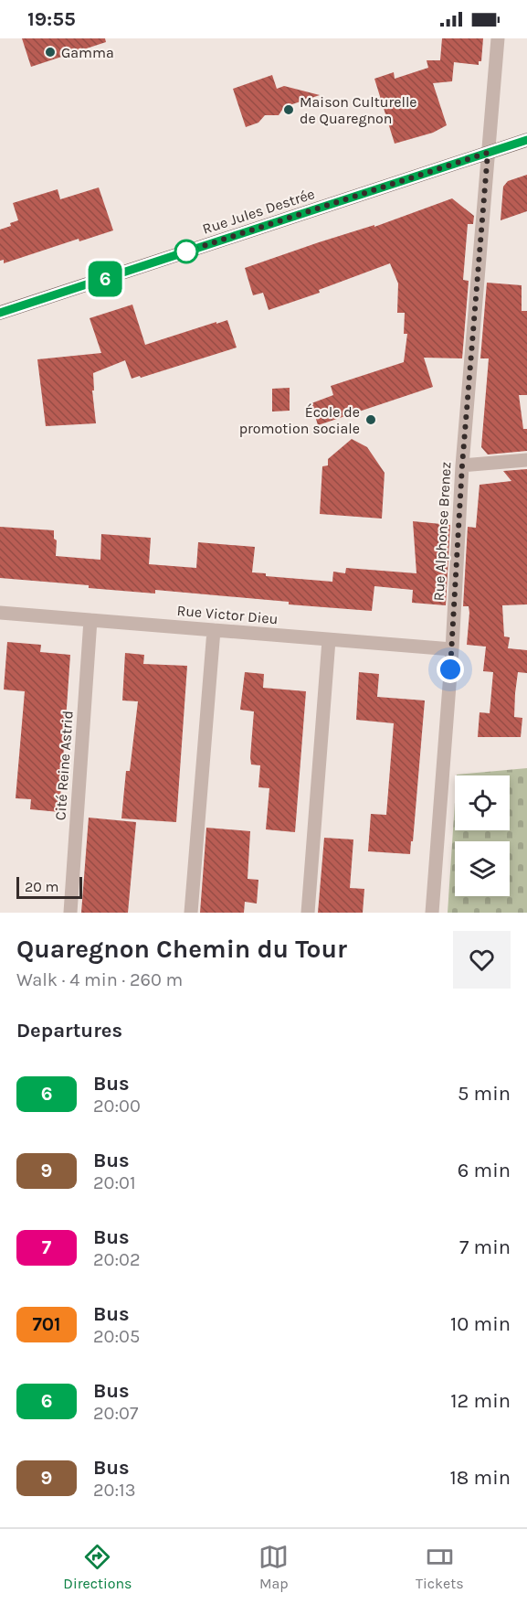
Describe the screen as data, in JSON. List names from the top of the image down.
{
  "streets": {
    "main road": ["Rue Jules Destrée"],
    "street": ["Rue Alphonse Brenez", "Rue Victor Dieu", "Cité Reine Astrid"]
  },
  "crossings": [
    ["Rue Jules Destrée", "Rue Alphonse Brenez"],
    ["Rue Alphonse Brenez", "Rue Victor Dieu"],
    ["Rue Victor Dieu", "Cité Reine Astrid"]
  ],
  "places": ["Gamma", "Maison Culturelle de Quaregnon", "École de promotion sociale"],
  "lines": ["bus line 6"],
  "scale_bar": "20 m",
  "page": {
    "status": "19:55",
    "on_map": "6",
    "scale": "20 m",
    "heading": [
      ["Quaregnon Chemin du Tour", "Walk · 4 min · 260 m"],
      "Departures"
    ],
    "list": [
      {
        "mark": "6",
        "name": "Bus",
        "note": "20:00",
        "value": "5 min"
      },
      {
        "mark": "9",
        "name": "Bus",
        "note": "20:01",
        "value": "6 min"
      },
      {
        "mark": "7",
        "name": "Bus",
        "note": "20:02",
        "value": "7 min"
      },
      {
        "mark": "701",
        "name": "Bus",
        "note": "20:05",
        "value": "10 min"
      },
      {
        "mark": "6",
        "name": "Bus",
        "note": "20:07",
        "value": "12 min"
      },
      {
        "mark": "9",
        "name": "Bus",
        "note": "20:13",
        "value": "18 min"
      }
    ],
    "tabs": ["Directions", "Map", "Tickets"]
  }
}
